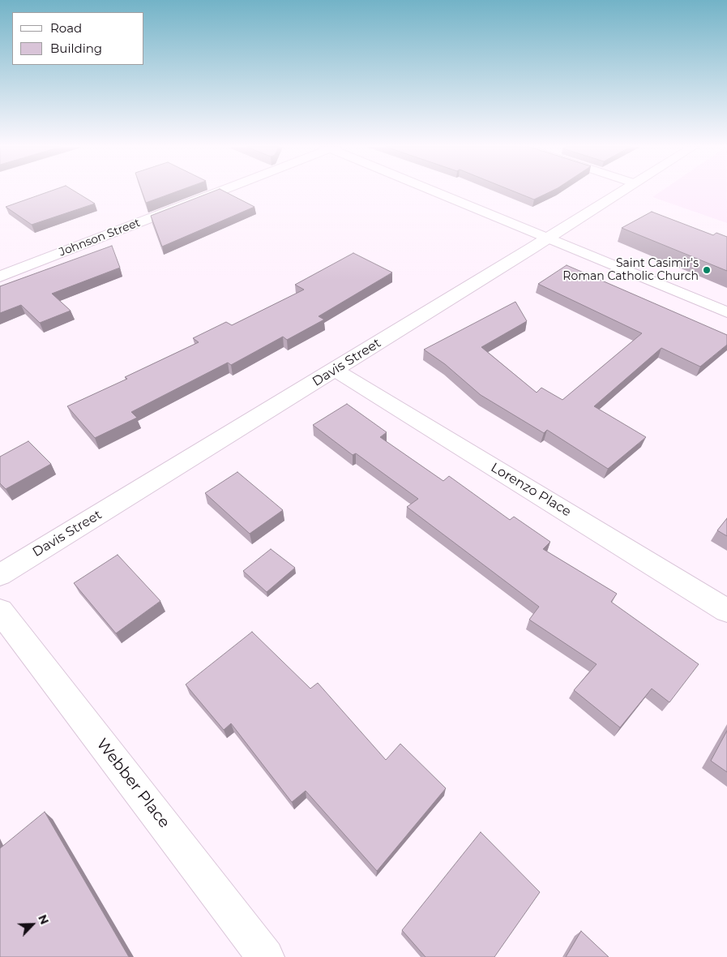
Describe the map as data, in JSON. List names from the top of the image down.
{
  "streets": {
    "street": [
      "Johnson Street",
      "Davis Street",
      "Lorenzo Place",
      "Webber Place"
    ]
  },
  "crossings": [
    ["Davis Street", "Lorenzo Place"]
  ],
  "places": ["Saint Casimir's Roman Catholic Church"],
  "legend": ["Road", "Building"],
  "north": "top right"
}
